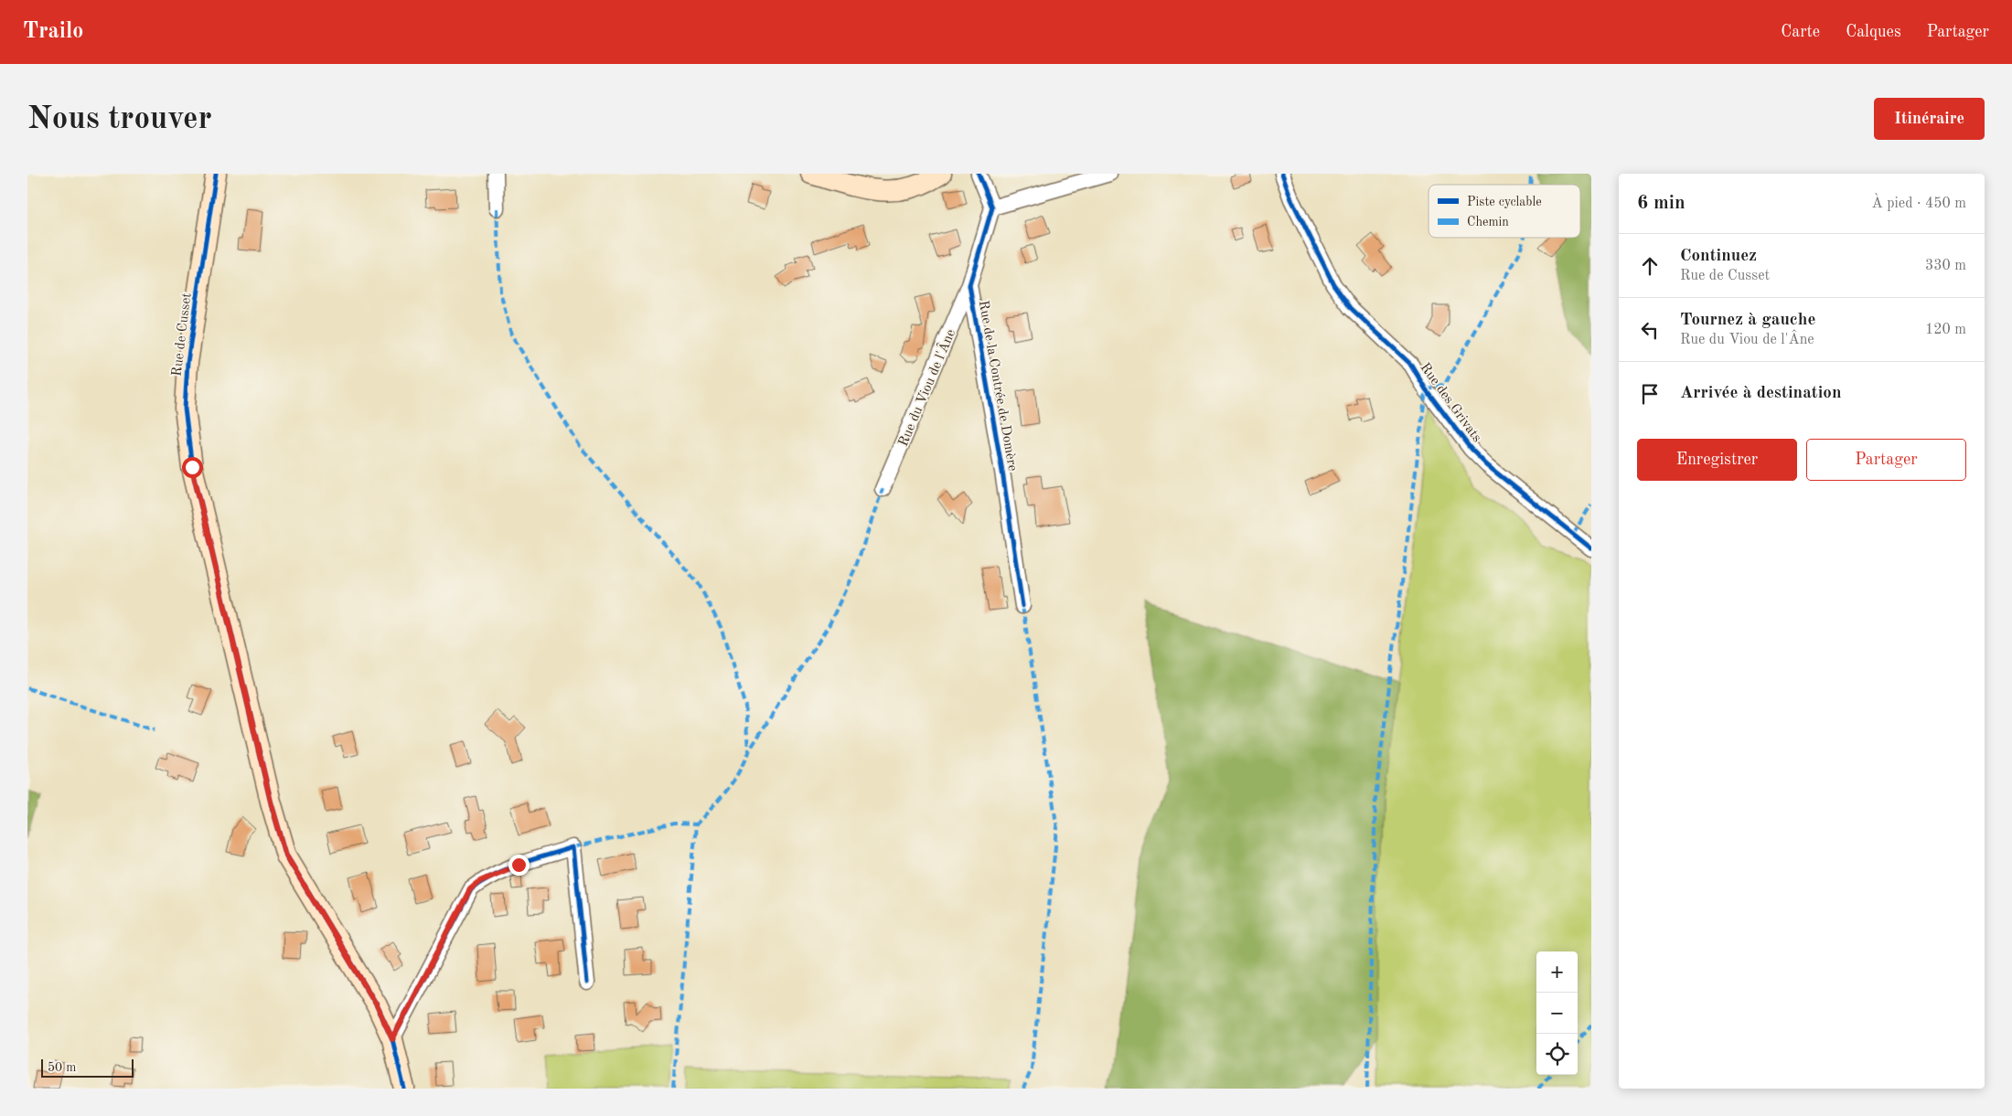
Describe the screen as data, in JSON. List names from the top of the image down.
{
  "streets": {
    "street": [
      "Rue de Cusset",
      "Rue de la Contrée de Domère",
      "Rue du Viou de l'Âne",
      "Rue des Grivats"
    ]
  },
  "crossings": [
    ["Rue de la Contrée de Domère", "Rue du Viou de l'Âne"]
  ],
  "legend": ["Piste cyclable", "Chemin"],
  "scale_bar": "50 m",
  "page": {
    "header": "Trailo",
    "nav": ["Carte", "Calques", "Partager"],
    "buttons": [
      "Itinéraire",
      ["Enregistrer", "Partager"]
    ],
    "title": "Nous trouver",
    "heading": ["6 min", "À pied · 450 m"],
    "list": [
      ["Continuez", "Rue de Cusset", "330 m"],
      ["Tournez à gauche", "Rue du Viou de l'Âne", "120 m"],
      "Arrivée à destination"
    ],
    "map_buttons": ["+", "−"],
    "scale": "50 m"
  }
}
